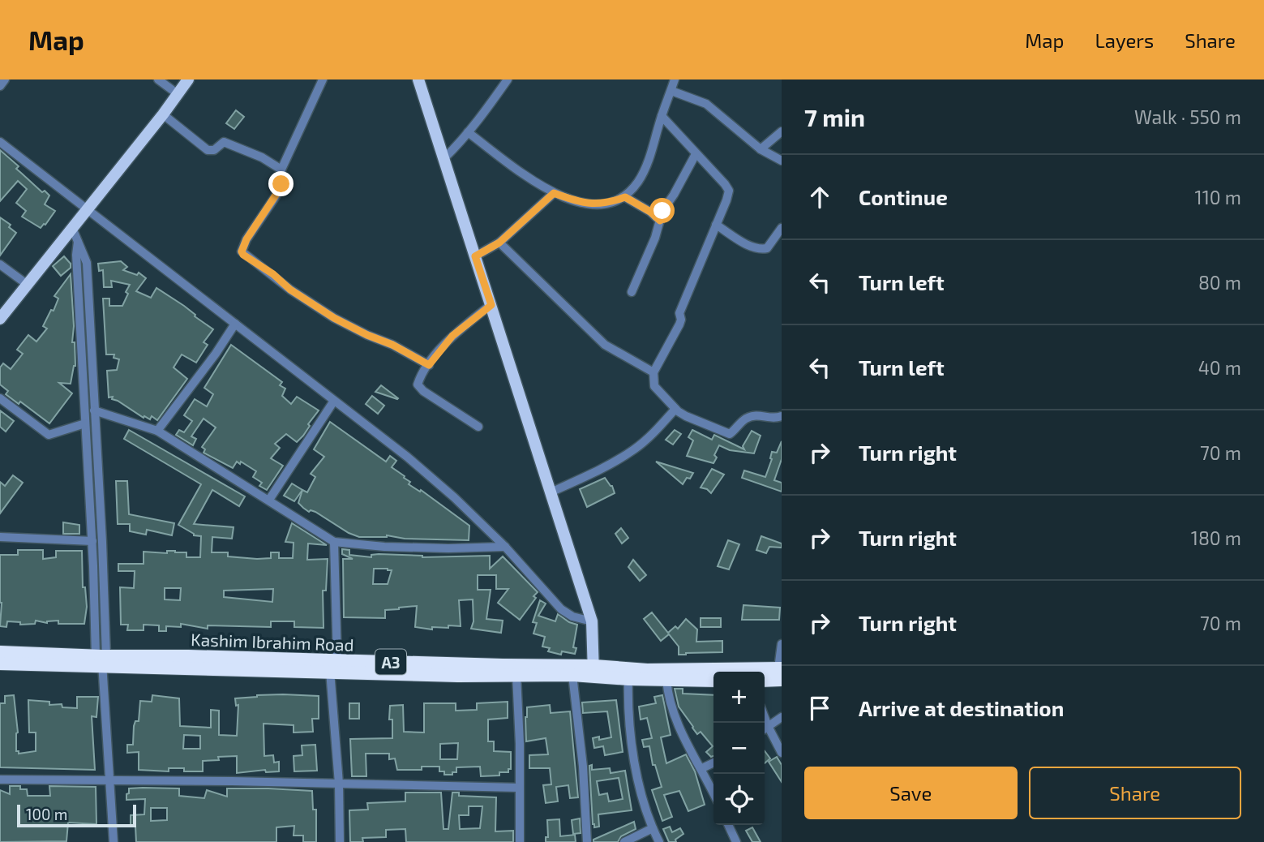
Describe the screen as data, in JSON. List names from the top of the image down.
{
  "streets": {
    "highway": ["Kashim Ibrahim Road", "A3"]
  },
  "scale_bar": "100 m",
  "page": {
    "header": "Map",
    "nav": ["Map", "Layers", "Share"],
    "heading": ["7 min", "Walk · 550 m"],
    "list": [
      ["Continue", "110 m"],
      ["Turn left", "80 m"],
      ["Turn left", "40 m"],
      ["Turn right", "70 m"],
      ["Turn right", "180 m"],
      ["Turn right", "70 m"],
      "Arrive at destination"
    ],
    "map_buttons": ["+", "−"],
    "buttons": ["Save", "Share"],
    "scale": "100 m"
  }
}
